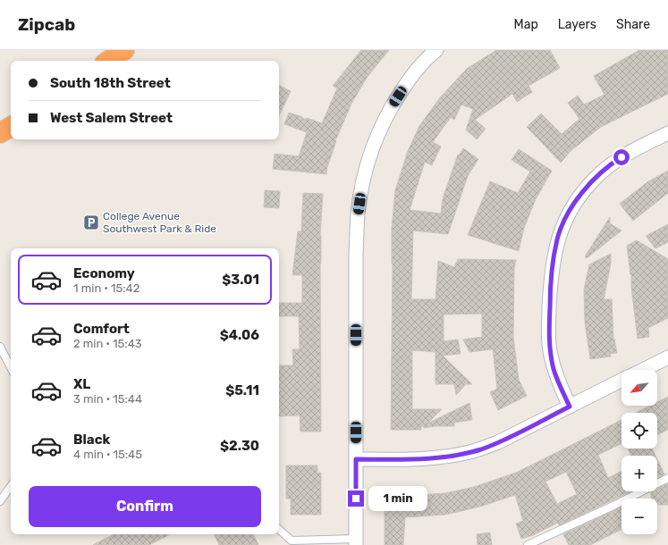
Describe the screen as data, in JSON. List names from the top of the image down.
{
  "places": {
    "parking": ["College Avenue Southwest Park & Ride"]
  },
  "north": "bottom left",
  "page": {
    "header": "Zipcab",
    "nav": ["Map", "Layers", "Share"],
    "banner": ["South 18th Street", "West Salem Street"],
    "list": [
      {
        "name": "Economy",
        "note": "1 min · 15:42",
        "value": "$3.01"
      },
      {
        "name": "Comfort",
        "note": "2 min · 15:43",
        "value": "$4.06"
      },
      {
        "name": "XL",
        "note": "3 min · 15:44",
        "value": "$5.11"
      },
      {
        "name": "Black",
        "note": "4 min · 15:45",
        "value": "$2.30"
      }
    ],
    "map_buttons": ["+", "−"],
    "buttons": "Confirm",
    "bubble": "1 min"
  }
}
